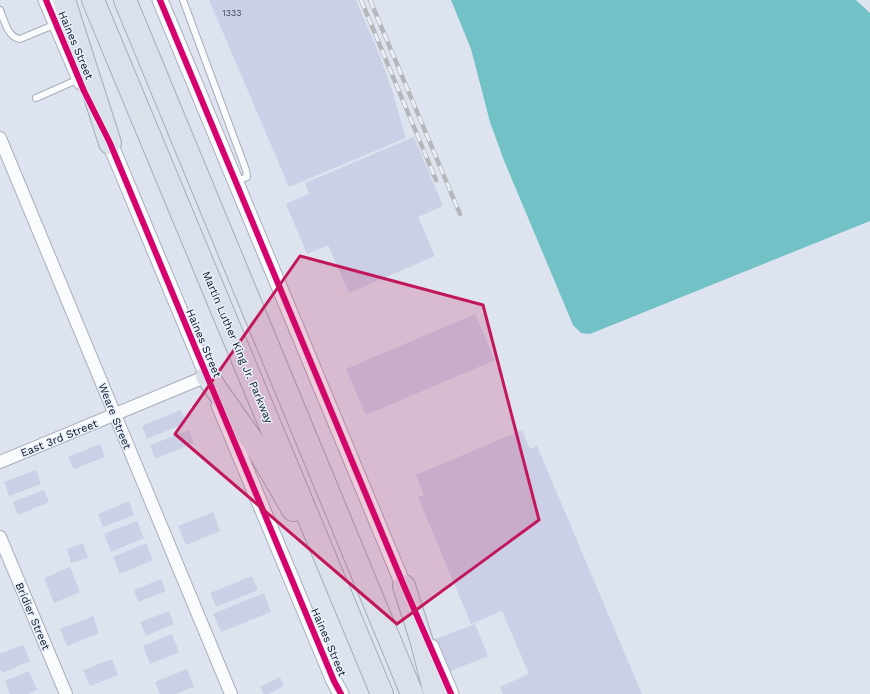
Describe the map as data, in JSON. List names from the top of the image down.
{
  "streets": {
    "highway": ["Martin Luther King Jr. Parkway"],
    "street": [
      "Haines Street",
      "Weare Street",
      "East 3rd Street",
      "Bridier Street"
    ]
  },
  "crossings": [
    ["Haines Street", "East 3rd Street"],
    ["Weare Street", "East 3rd Street"]
  ],
  "house_numbers": ["1333"]
}
